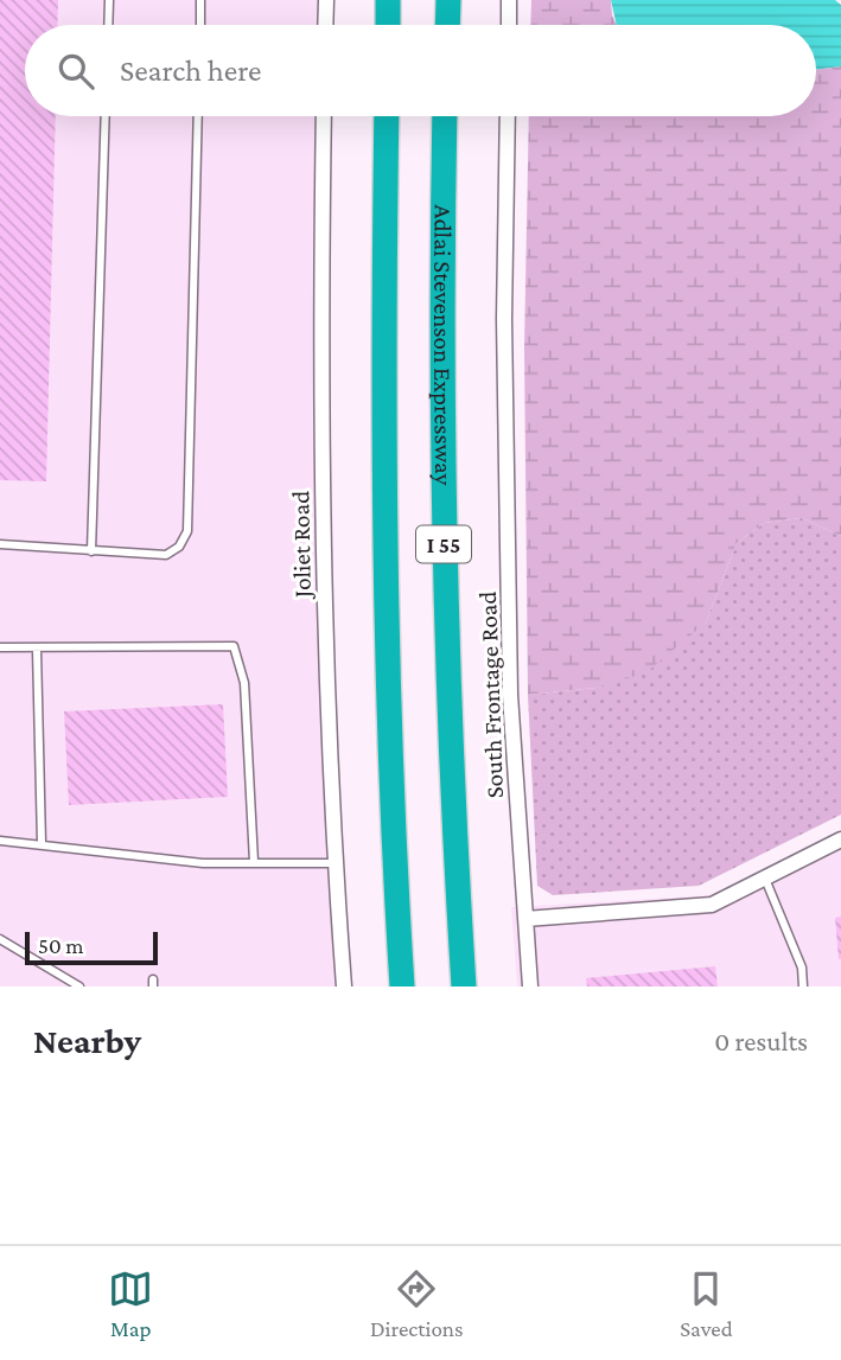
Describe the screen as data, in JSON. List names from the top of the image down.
{
  "streets": {
    "highway": ["Adlai Stevenson Expressway", "I 55"],
    "street": ["Joliet Road", "South Frontage Road"]
  },
  "scale_bar": "50 m",
  "page": {
    "search": "Search here",
    "scale": "50 m",
    "heading": ["Nearby", "0 results"],
    "nav": ["Map", "Directions", "Saved"]
  }
}
